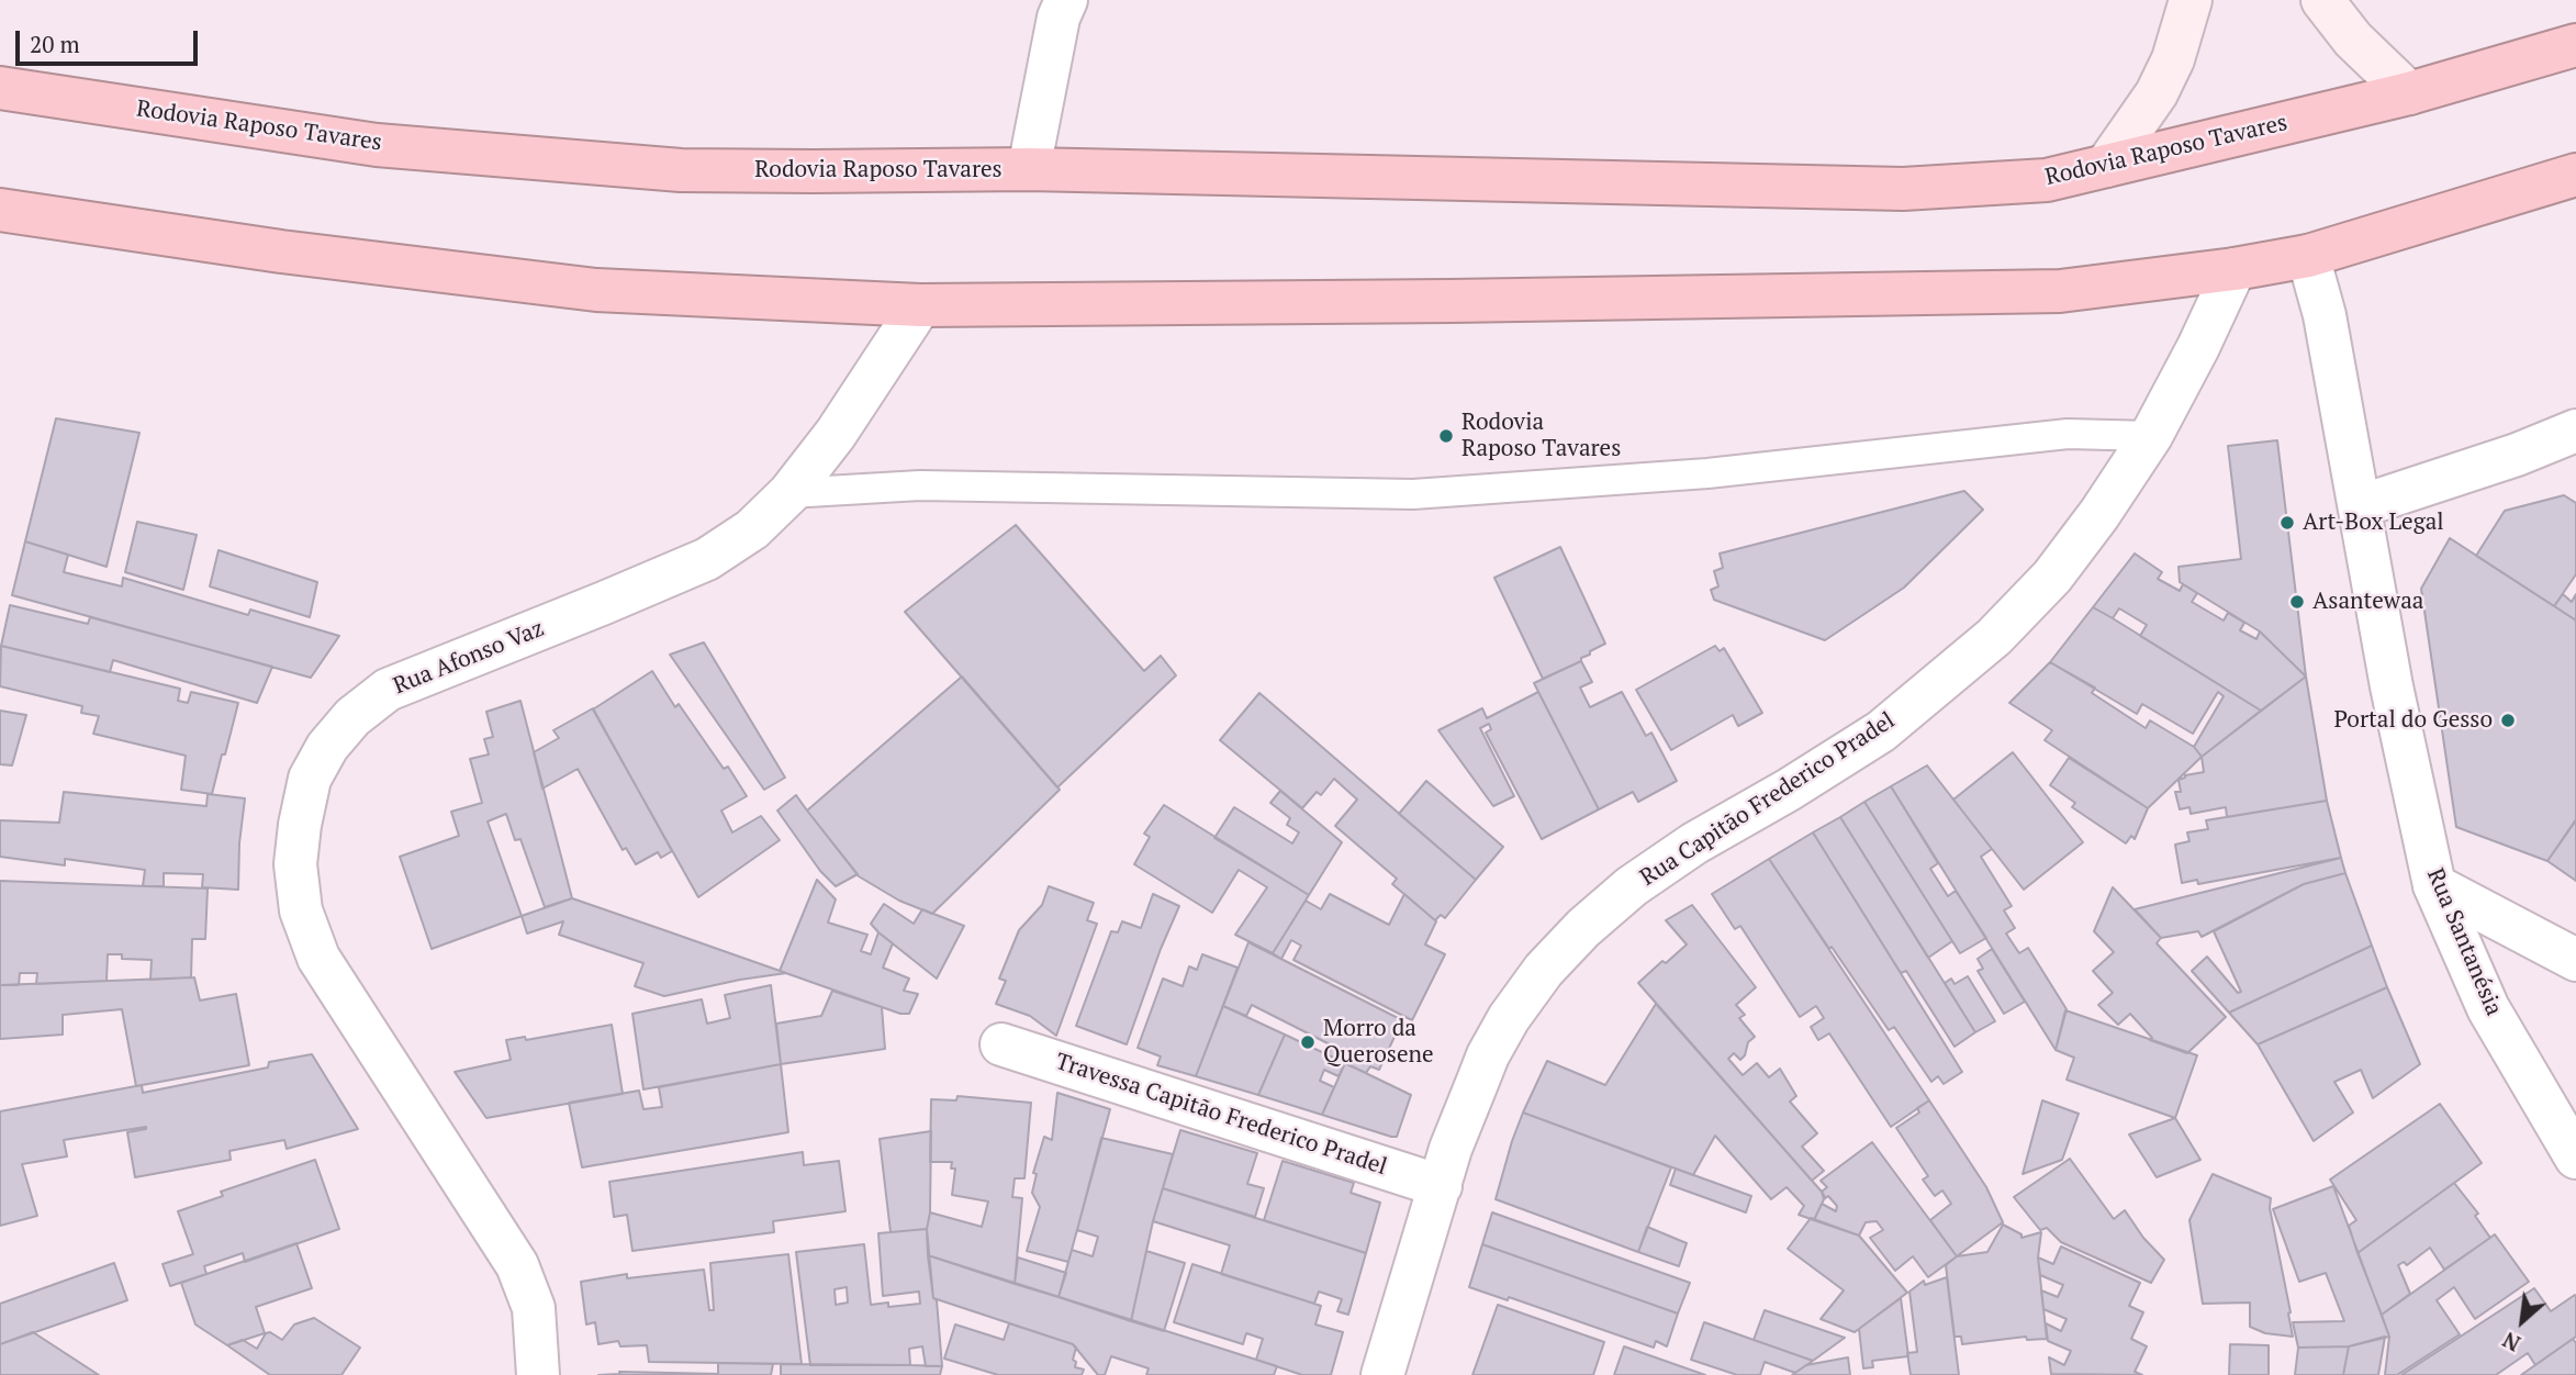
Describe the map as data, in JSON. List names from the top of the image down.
{
  "streets": {
    "highway": ["Rodovia Raposo Tavares"],
    "street": [
      "Rua Afonso Vaz",
      "Rua Capitão Frederico Pradel",
      "Rua Santanésia",
      "Travessa Capitão Frederico Pradel"
    ]
  },
  "crossings": [
    ["Rua Capitão Frederico Pradel", "Travessa Capitão Frederico Pradel"]
  ],
  "places": [
    "Rodovia Raposo Tavares",
    "Art-Box Legal",
    "Asantewaa",
    "Portal do Gesso",
    "Morro da Querosene"
  ],
  "scale_bar": "20 m",
  "north": "bottom left"
}
